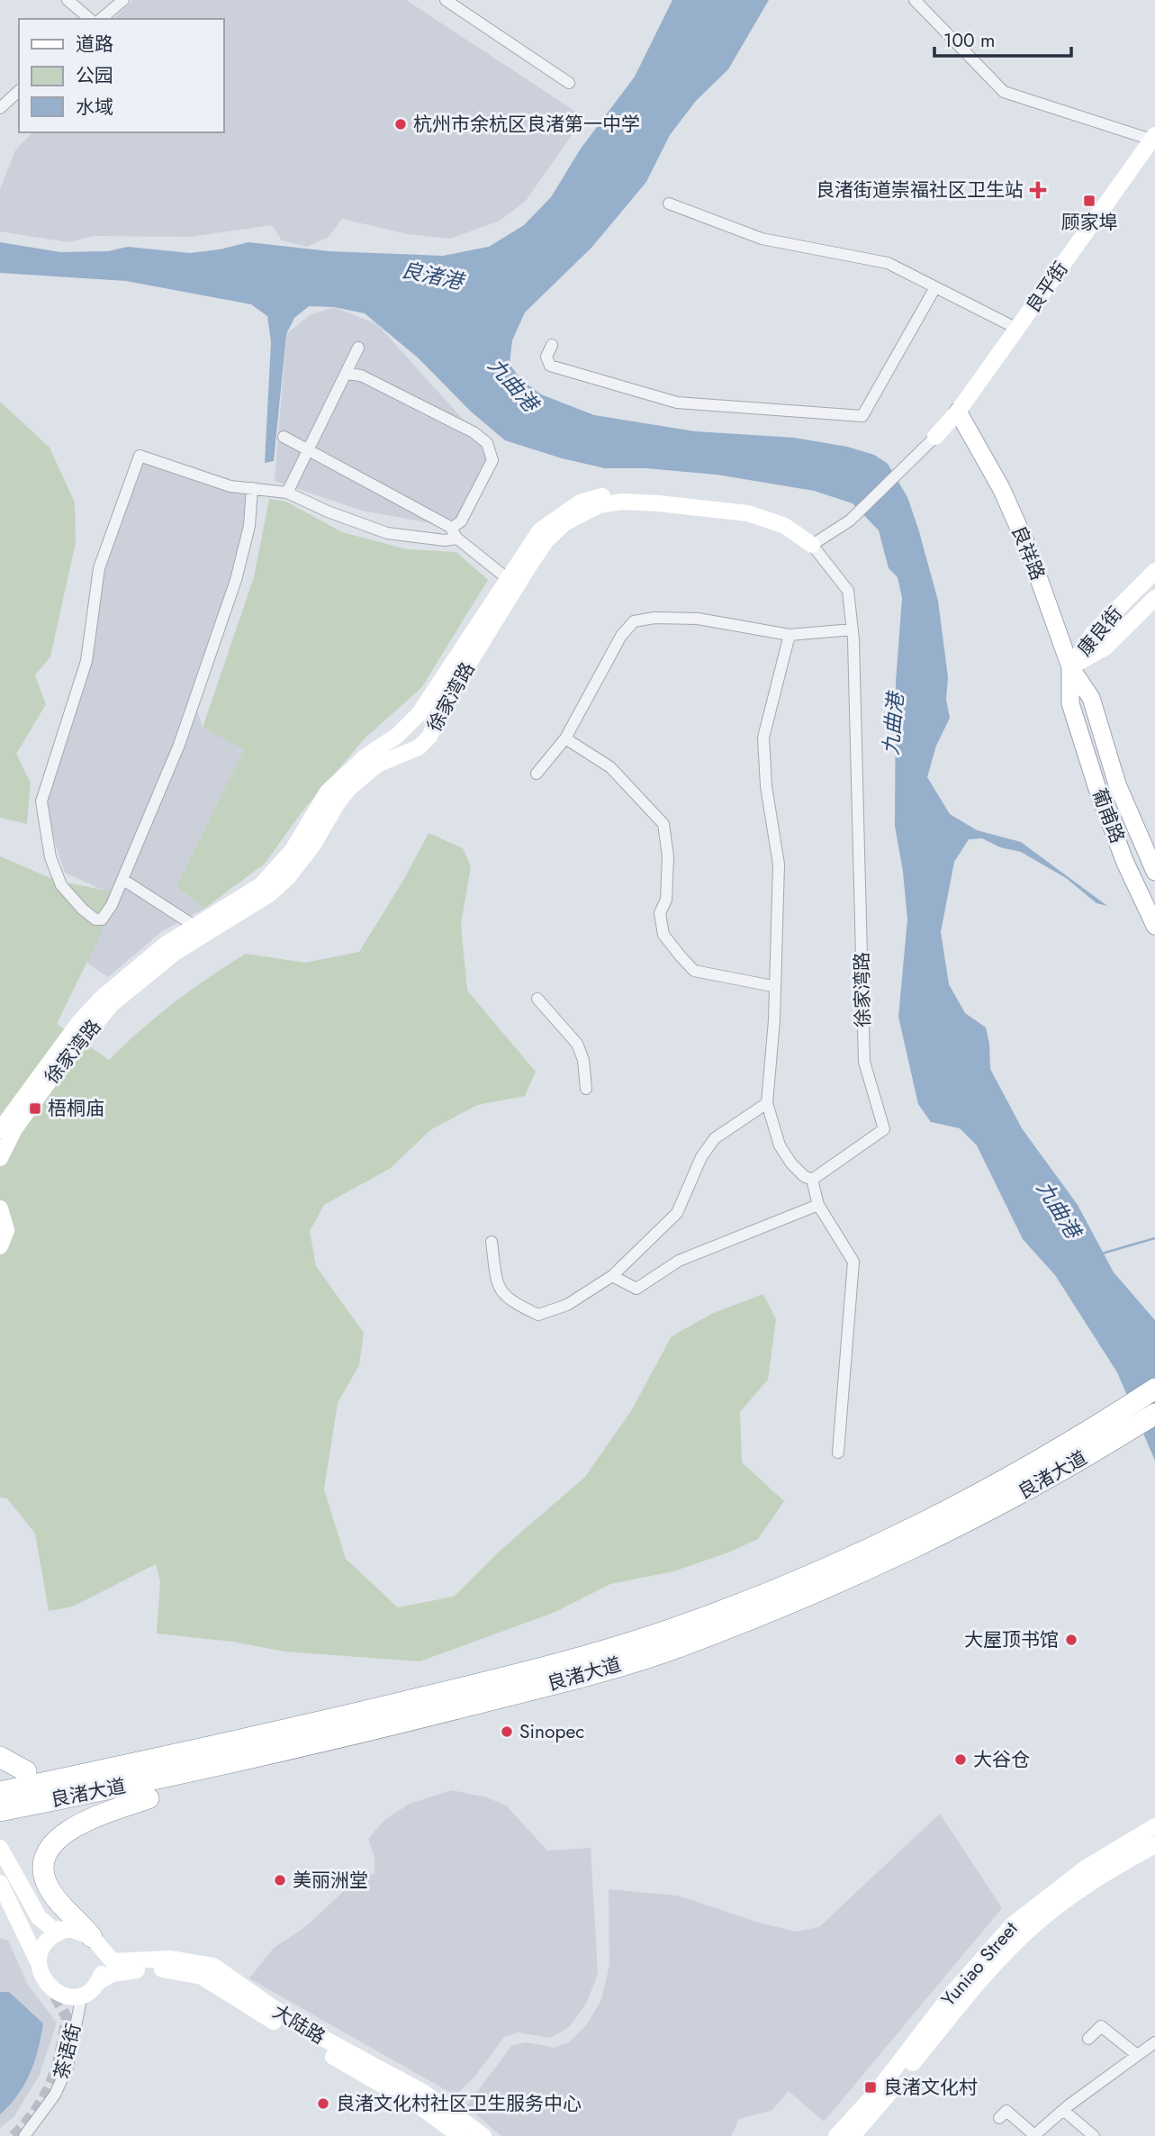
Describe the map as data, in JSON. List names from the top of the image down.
{
  "streets": {
    "highway": ["良渚大道"],
    "main road": [
      "良平街",
      "良祥路",
      "康良街",
      "徐家湾路",
      "葡甫路",
      "Yuniao Street",
      "大陆路"
    ],
    "street": ["茶语街"]
  },
  "crossings": [
    ["良平街", "良祥路"],
    ["良祥路", "康良街"],
    ["良祥路", "葡甫路"],
    ["康良街", "葡甫路"],
    ["大陆路", "茶语街"]
  ],
  "water": ["良渚港", "九曲港"],
  "places": {
    "other": [
      "杭州市余杭区良渚第一中学",
      "大屋顶书馆",
      "Sinopec",
      "大谷仓",
      "美丽洲堂",
      "良渚文化村社区卫生服务中心"
    ],
    "health": ["良渚街道崇福社区卫生站"],
    "transit": ["顾家埠", "梧桐庙", "良渚文化村"]
  },
  "legend": ["道路", "公园", "水域"],
  "scale_bar": "100 m"
}
